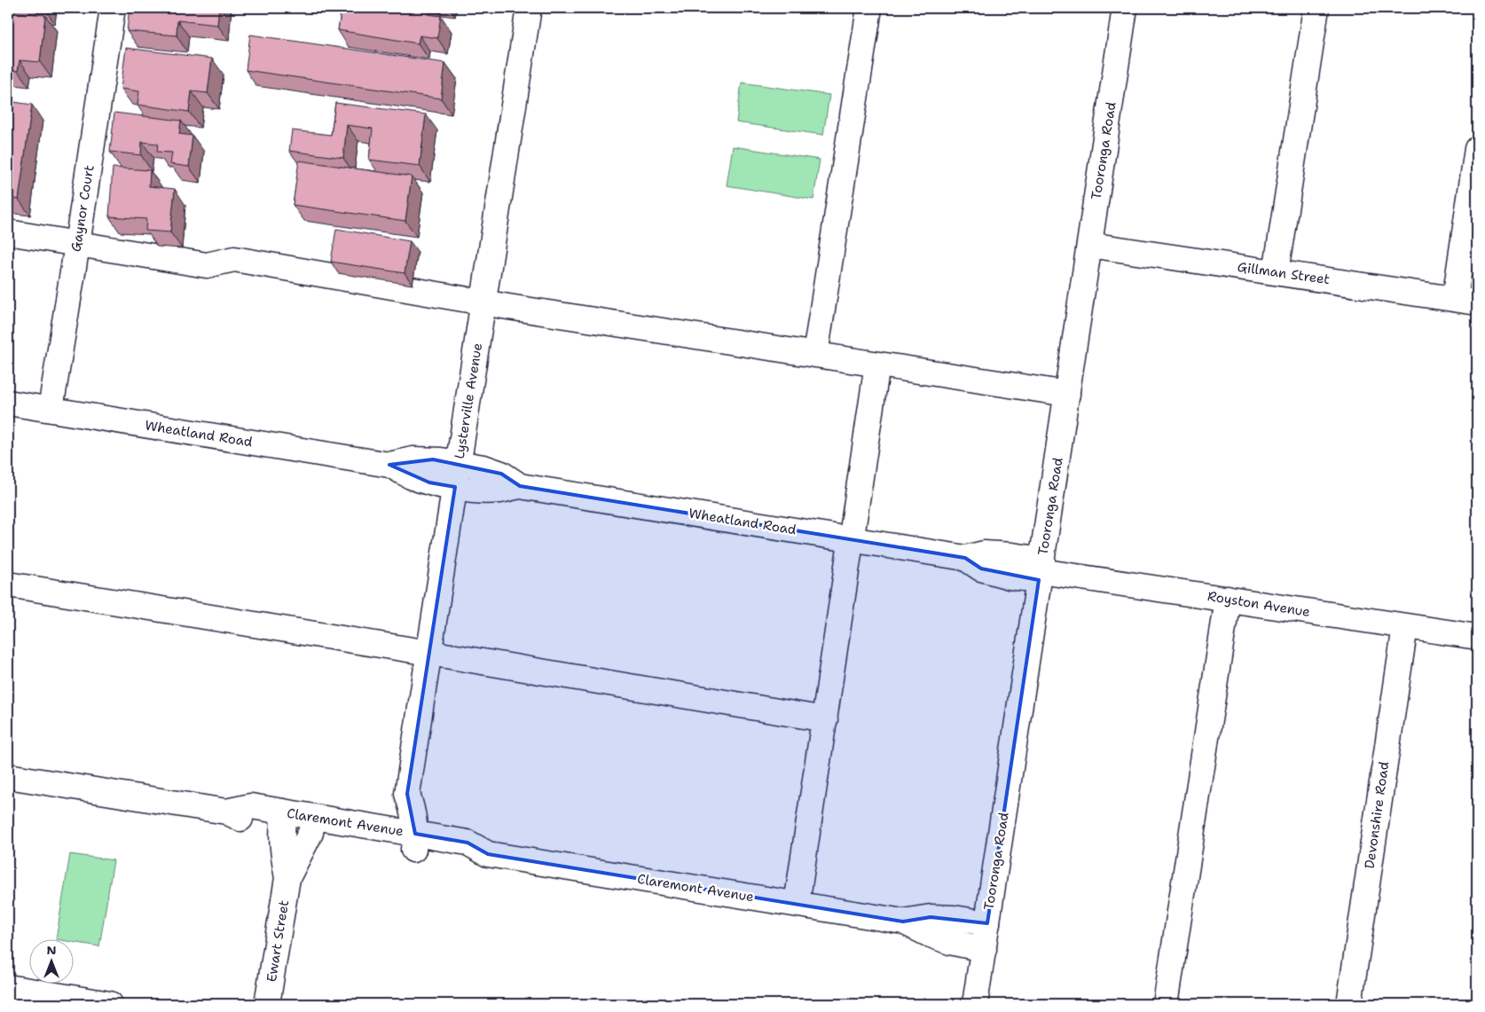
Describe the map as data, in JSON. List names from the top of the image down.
{
  "streets": {
    "street": [
      "Tooronga Road",
      "Gaynor Court",
      "Gillman Street",
      "Lysterville Avenue",
      "Wheatland Road",
      "Royston Avenue",
      "Devonshire Road",
      "Claremont Avenue",
      "Ewart Street"
    ]
  },
  "crossings": [
    ["Tooronga Road", "Gillman Street"],
    ["Tooronga Road", "Wheatland Road"],
    ["Tooronga Road", "Royston Avenue"],
    ["Tooronga Road", "Claremont Avenue"],
    ["Gaynor Court", "Wheatland Road"],
    ["Lysterville Avenue", "Wheatland Road"],
    ["Lysterville Avenue", "Claremont Avenue"],
    ["Wheatland Road", "Royston Avenue"],
    ["Royston Avenue", "Devonshire Road"],
    ["Claremont Avenue", "Ewart Street"]
  ],
  "north": "top"
}
